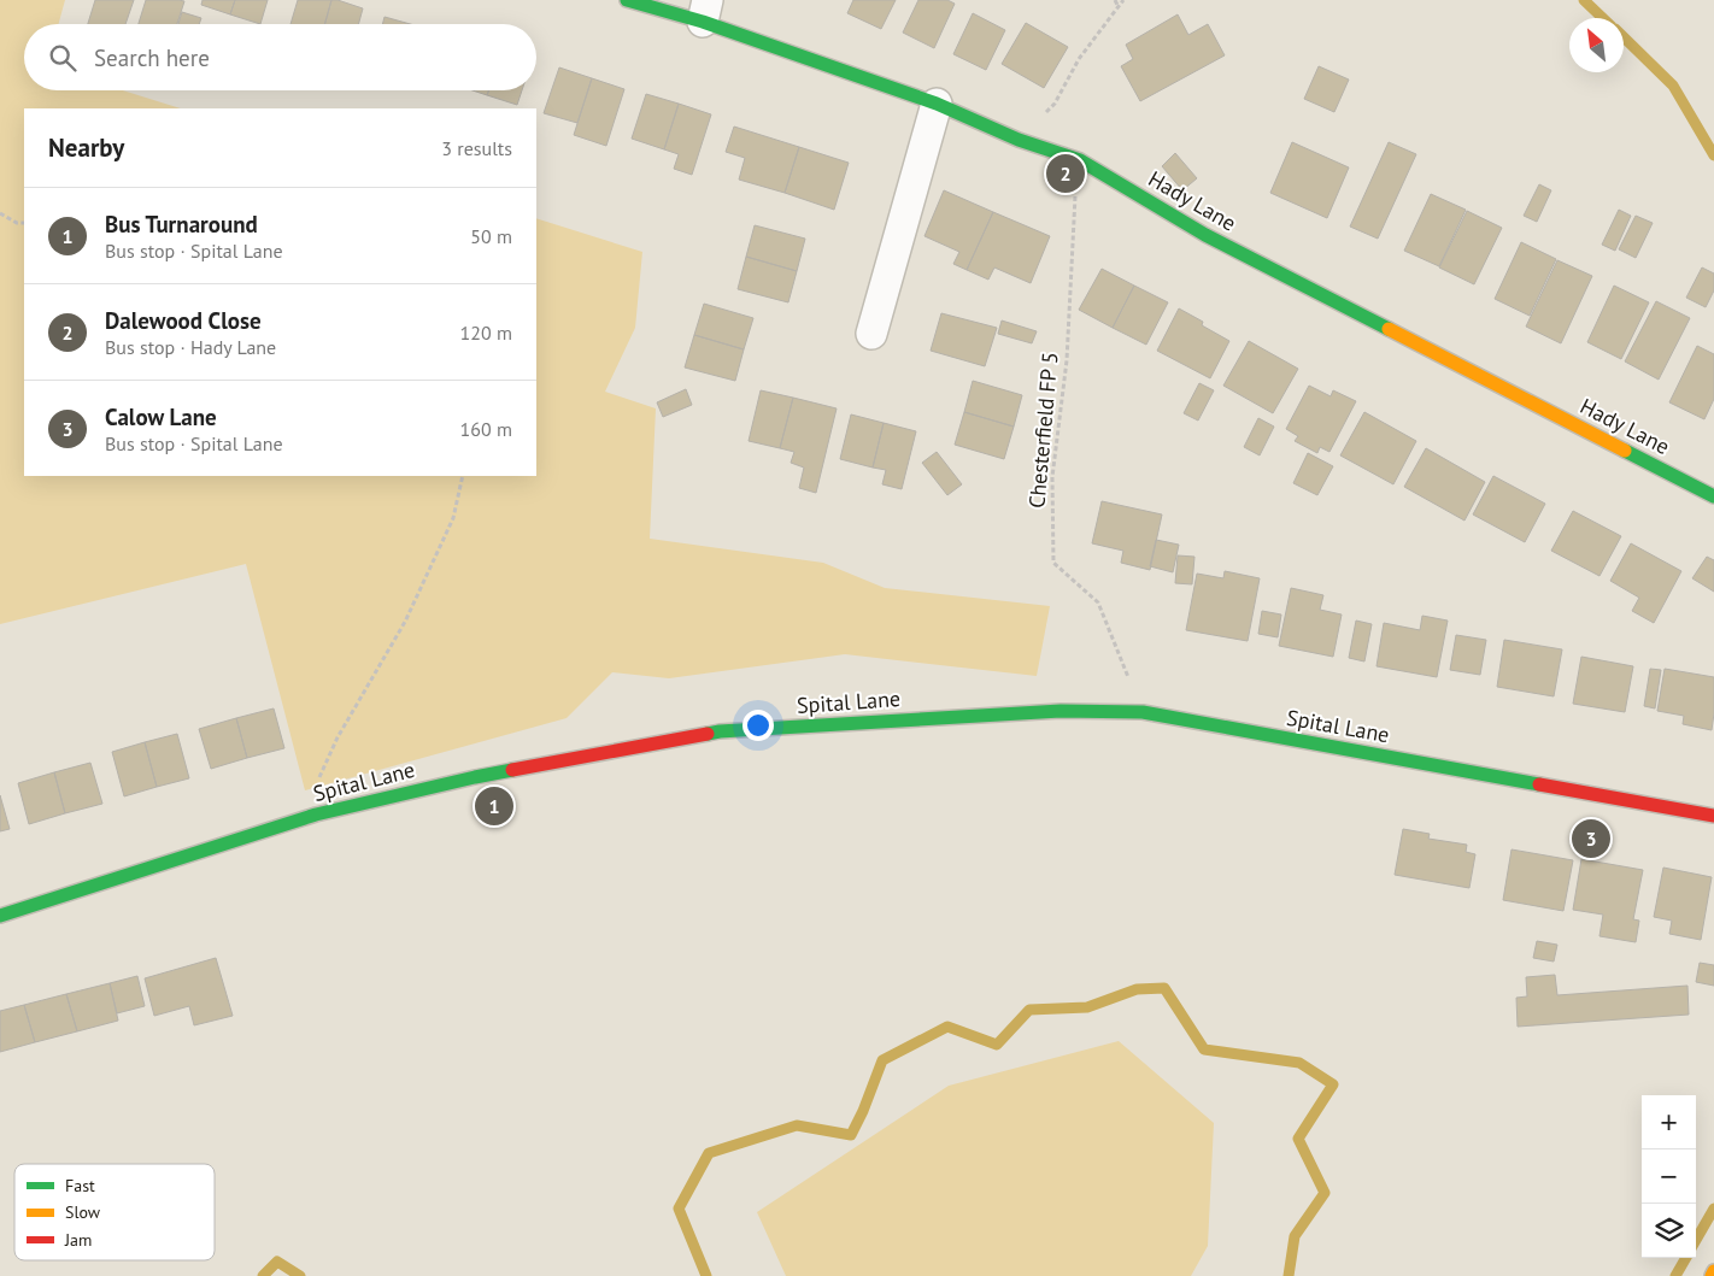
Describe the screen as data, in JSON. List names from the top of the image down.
{
  "streets": {
    "street": ["Hady Lane", "Spital Lane"],
    "path": ["Chesterfield FP 5"]
  },
  "crossings": [
    ["Hady Lane", "Chesterfield FP 5"],
    ["Chesterfield FP 5", "Spital Lane"]
  ],
  "legend": ["Fast", "Slow", "Jam"],
  "north": "top left",
  "page": {
    "search": "Search here",
    "heading": ["Nearby", "3 results"],
    "pins": ["2", "1", "3"],
    "list": [
      {
        "mark": "1",
        "name": "Bus Turnaround",
        "note": "Bus stop · Spital Lane",
        "value": "50 m"
      },
      {
        "mark": "2",
        "name": "Dalewood Close",
        "note": "Bus stop · Hady Lane",
        "value": "120 m"
      },
      {
        "mark": "3",
        "name": "Calow Lane",
        "note": "Bus stop · Spital Lane",
        "value": "160 m"
      }
    ],
    "map_buttons": ["+", "−"]
  }
}
